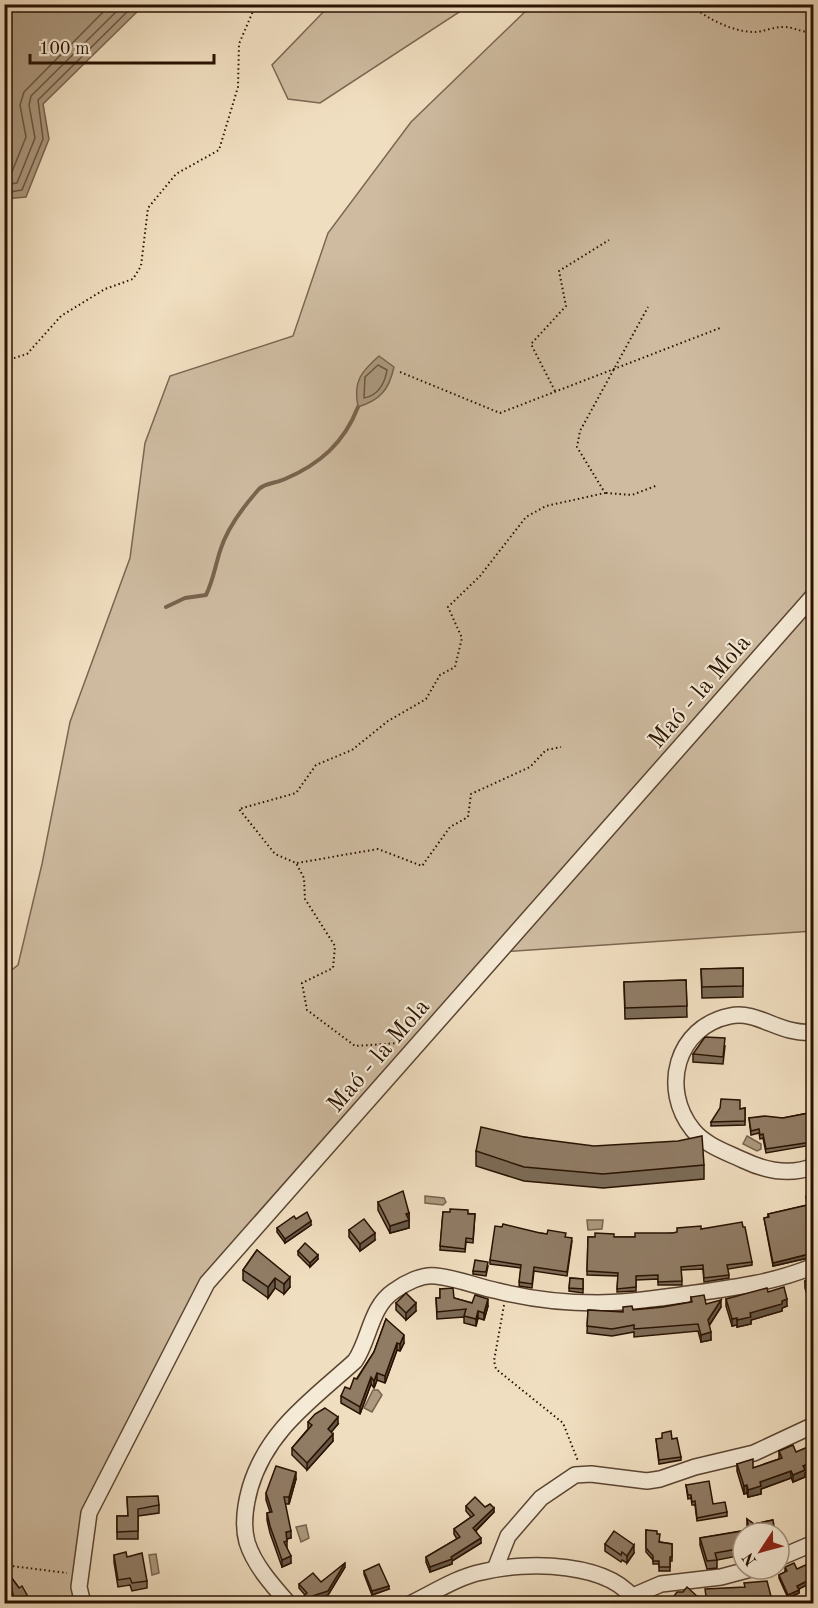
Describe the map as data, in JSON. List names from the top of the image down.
{
  "streets": {
    "street": ["Maó - la Mola"]
  },
  "scale_bar": "100 m",
  "north": "bottom left"
}
